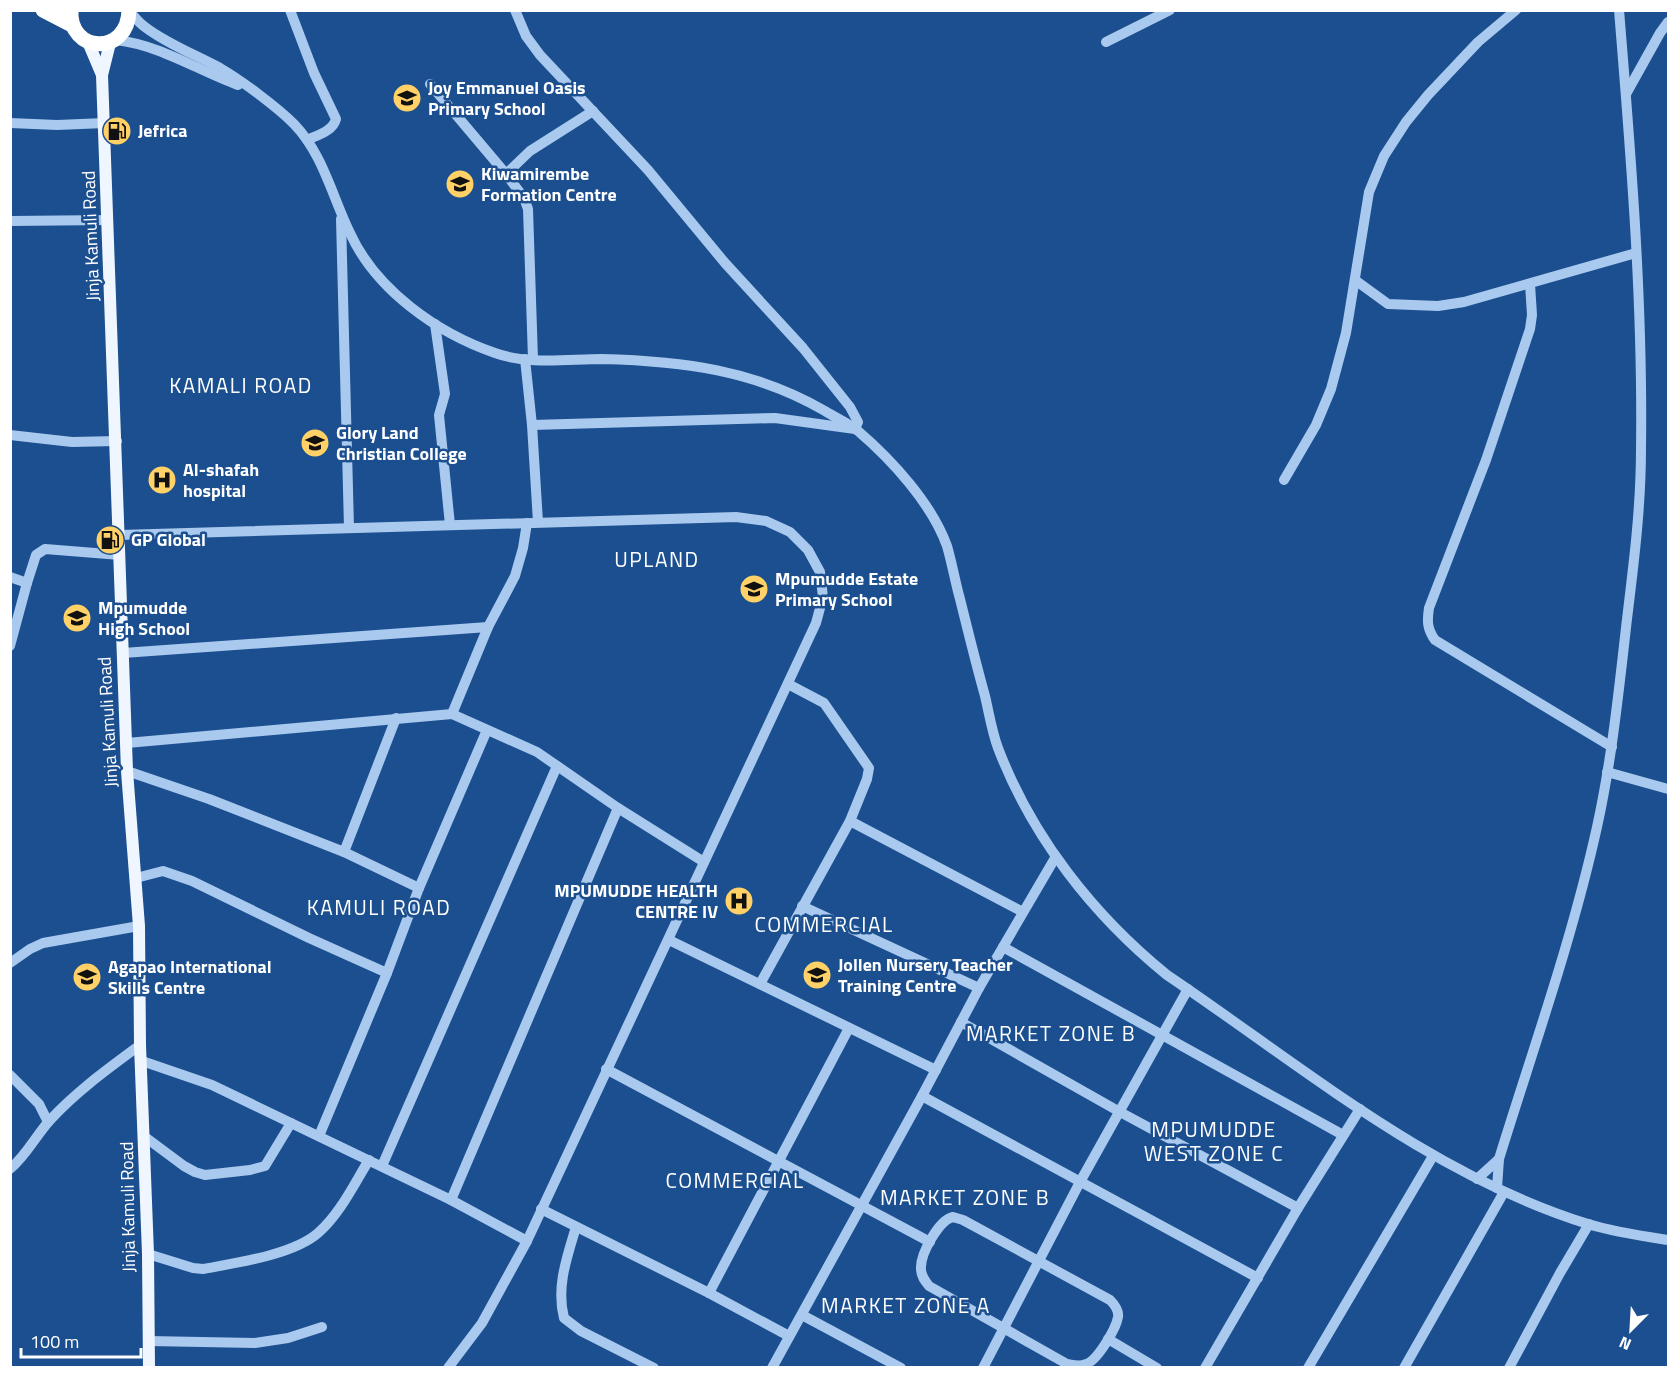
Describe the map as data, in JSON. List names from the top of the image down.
{
  "streets": {
    "main road": ["Jinja Kamuli Road"]
  },
  "districts": [
    "KAMALI ROAD",
    "UPLAND",
    "KAMULI ROAD",
    "COMMERCIAL",
    "MARKET ZONE B",
    "MPUMUDDE WEST ZONE C",
    "COMMERCIAL",
    "MARKET ZONE B",
    "MARKET ZONE A"
  ],
  "places": {
    "school or university": [
      "Joy Emmanuel Oasis Primary School",
      "Kiwamirembe Formation Centre",
      "Glory Land Christian College",
      "Mpumudde Estate Primary School",
      "Mpumudde High School",
      "Jollen Nursery Teacher Training Centre",
      "Agapao International Skills Centre"
    ],
    "fuel station": ["Jefrica", "GP Global"],
    "hospital": ["Al-shafah hospital", "MPUMUDDE HEALTH CENTRE IV"]
  },
  "scale_bar": "100 m",
  "north": "bottom left"
}
